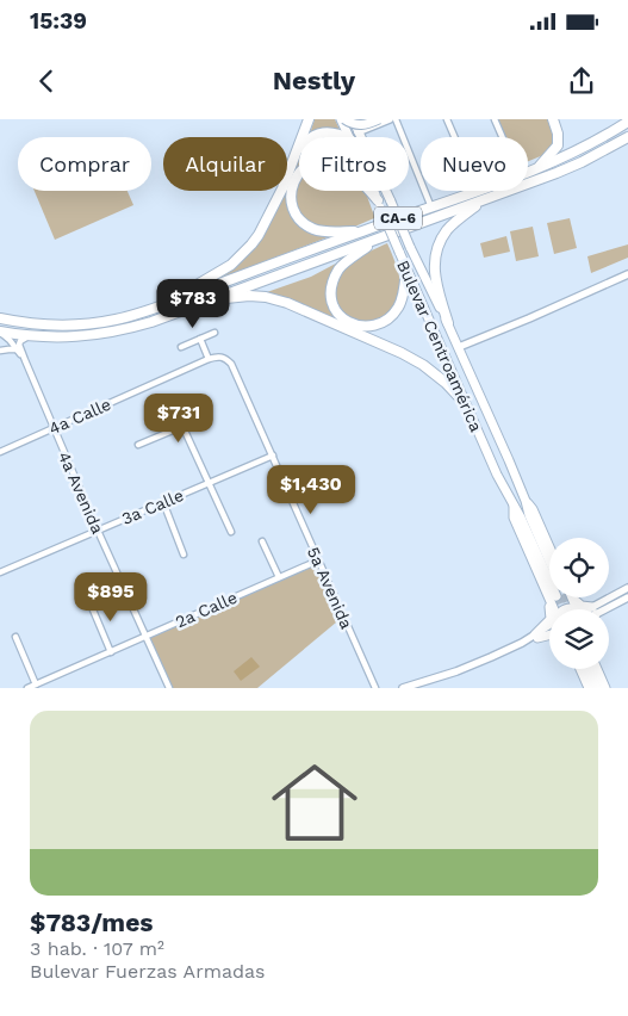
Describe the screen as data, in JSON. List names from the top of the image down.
{
  "streets": {
    "highway": ["CA-6"],
    "main road": ["Bulevar Centroamérica"],
    "street": [
      "4a Calle",
      "4a Avenida",
      "3a Calle",
      "5a Avenida",
      "2a Calle"
    ]
  },
  "crossings": [
    ["CA-6", "4a Avenida"],
    ["4a Calle", "4a Avenida"],
    ["4a Calle", "5a Avenida"],
    ["4a Avenida", "3a Calle"],
    ["4a Avenida", "2a Calle"],
    ["3a Calle", "5a Avenida"],
    ["5a Avenida", "2a Calle"]
  ],
  "page": {
    "status": "15:39",
    "header": "Nestly",
    "chip": [
      "Comprar",
      "Alquilar",
      "Filtros",
      "Nuevo"
    ],
    "price": [
      "$783",
      "$731",
      "$1,430",
      "$895"
    ],
    "list": [
      {
        "name": "$783/mes",
        "note": "3 hab. · 107 m² · Bulevar Fuerzas Armadas"
      }
    ]
  }
}
